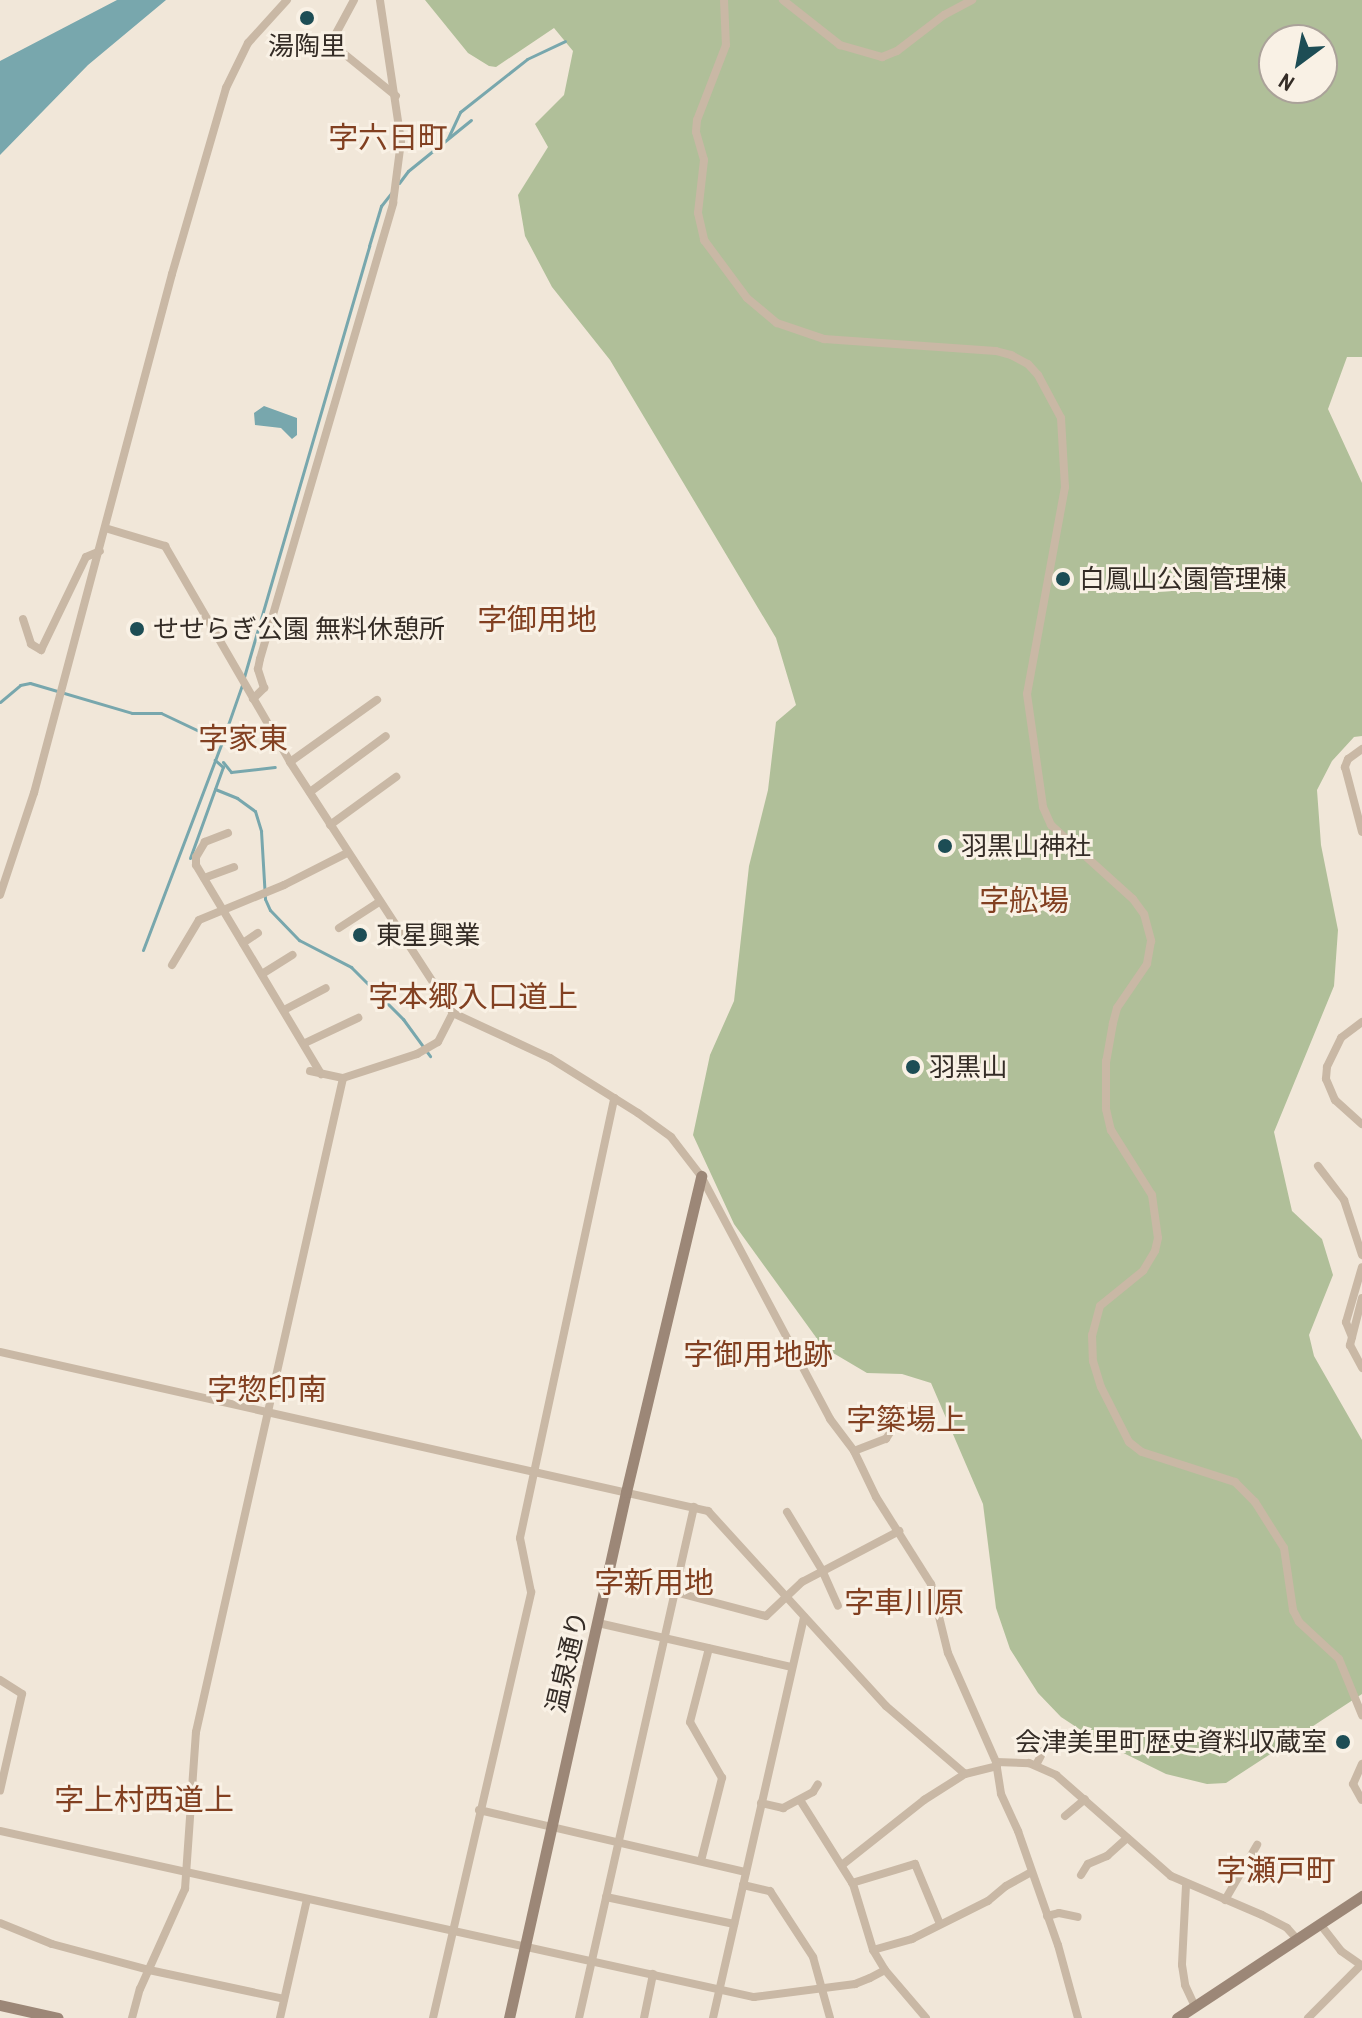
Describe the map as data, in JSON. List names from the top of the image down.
{
  "streets": {
    "street": ["温泉通り"]
  },
  "districts": [
    "字六日町",
    "字御用地",
    "字家東",
    "字舩場",
    "字本郷入口道上",
    "字御用地跡",
    "字惣印南",
    "字簗場上",
    "字新用地",
    "字車川原",
    "字上村西道上",
    "字瀬戸町"
  ],
  "places": [
    "湯陶里",
    "白鳳山公園管理棟",
    "せせらぎ公園 無料休憩所",
    "羽黒山神社",
    "東星興業",
    "羽黒山",
    "会津美里町歴史資料収蔵室"
  ],
  "north": "bottom left"
}
